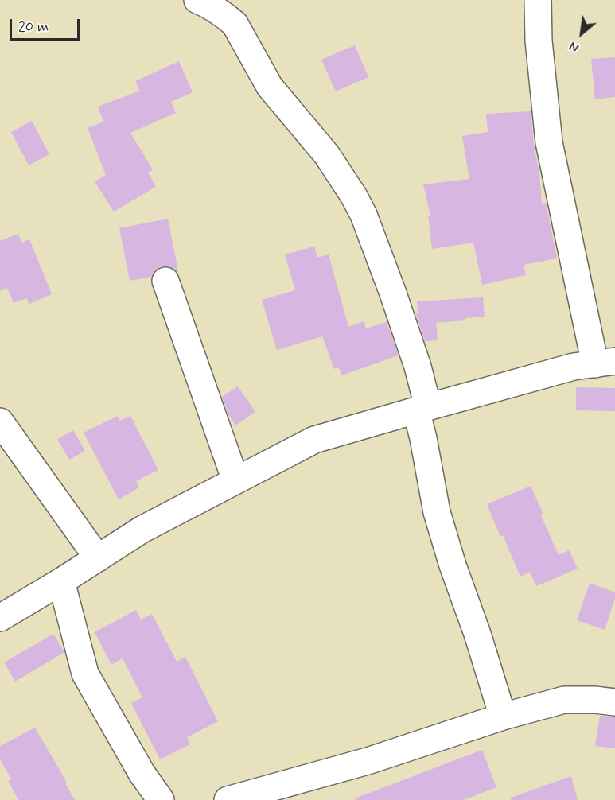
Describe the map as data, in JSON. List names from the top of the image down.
{
  "scale_bar": "20 m",
  "north": "bottom left"
}
